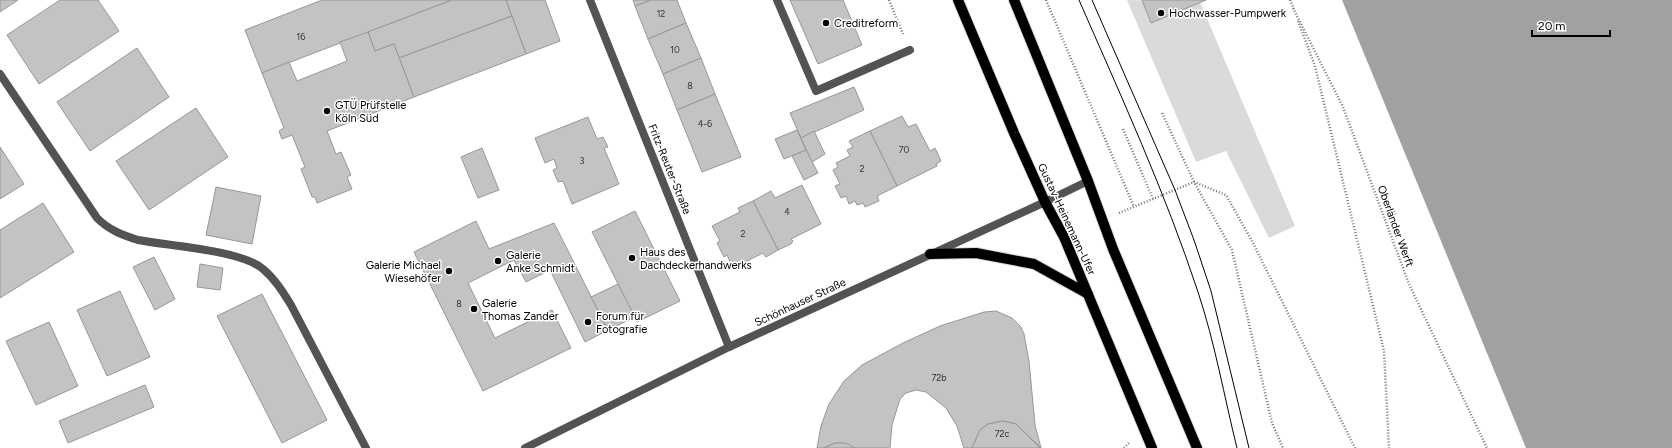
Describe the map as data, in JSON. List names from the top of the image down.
{
  "streets": {
    "main road": ["Gustav-Heinemann-Ufer"],
    "street": ["Fritz-Reuter-Straße", "Schönhauser Straße"],
    "path": ["Oberländer Werft"]
  },
  "crossings": [
    ["Fritz-Reuter-Straße", "Schönhauser Straße"],
    ["Gustav-Heinemann-Ufer", "Schönhauser Straße"]
  ],
  "places": [
    "Hochwasser-Pumpwerk",
    "Creditreform",
    "GTÜ Prüfstelle Köln Süd",
    "Haus des Dachdeckerhandwerks",
    "Galerie Anke Schmidt",
    "Galerie Michael Wiesehöfer",
    "Galerie Thomas Zander",
    "Forum für Fotografie"
  ],
  "house_numbers": [
    "12",
    "16",
    "10",
    "8",
    "4-6",
    "70",
    "3",
    "2",
    "4",
    "2",
    "8",
    "72b",
    "72c"
  ],
  "scale_bar": "20 m"
}
